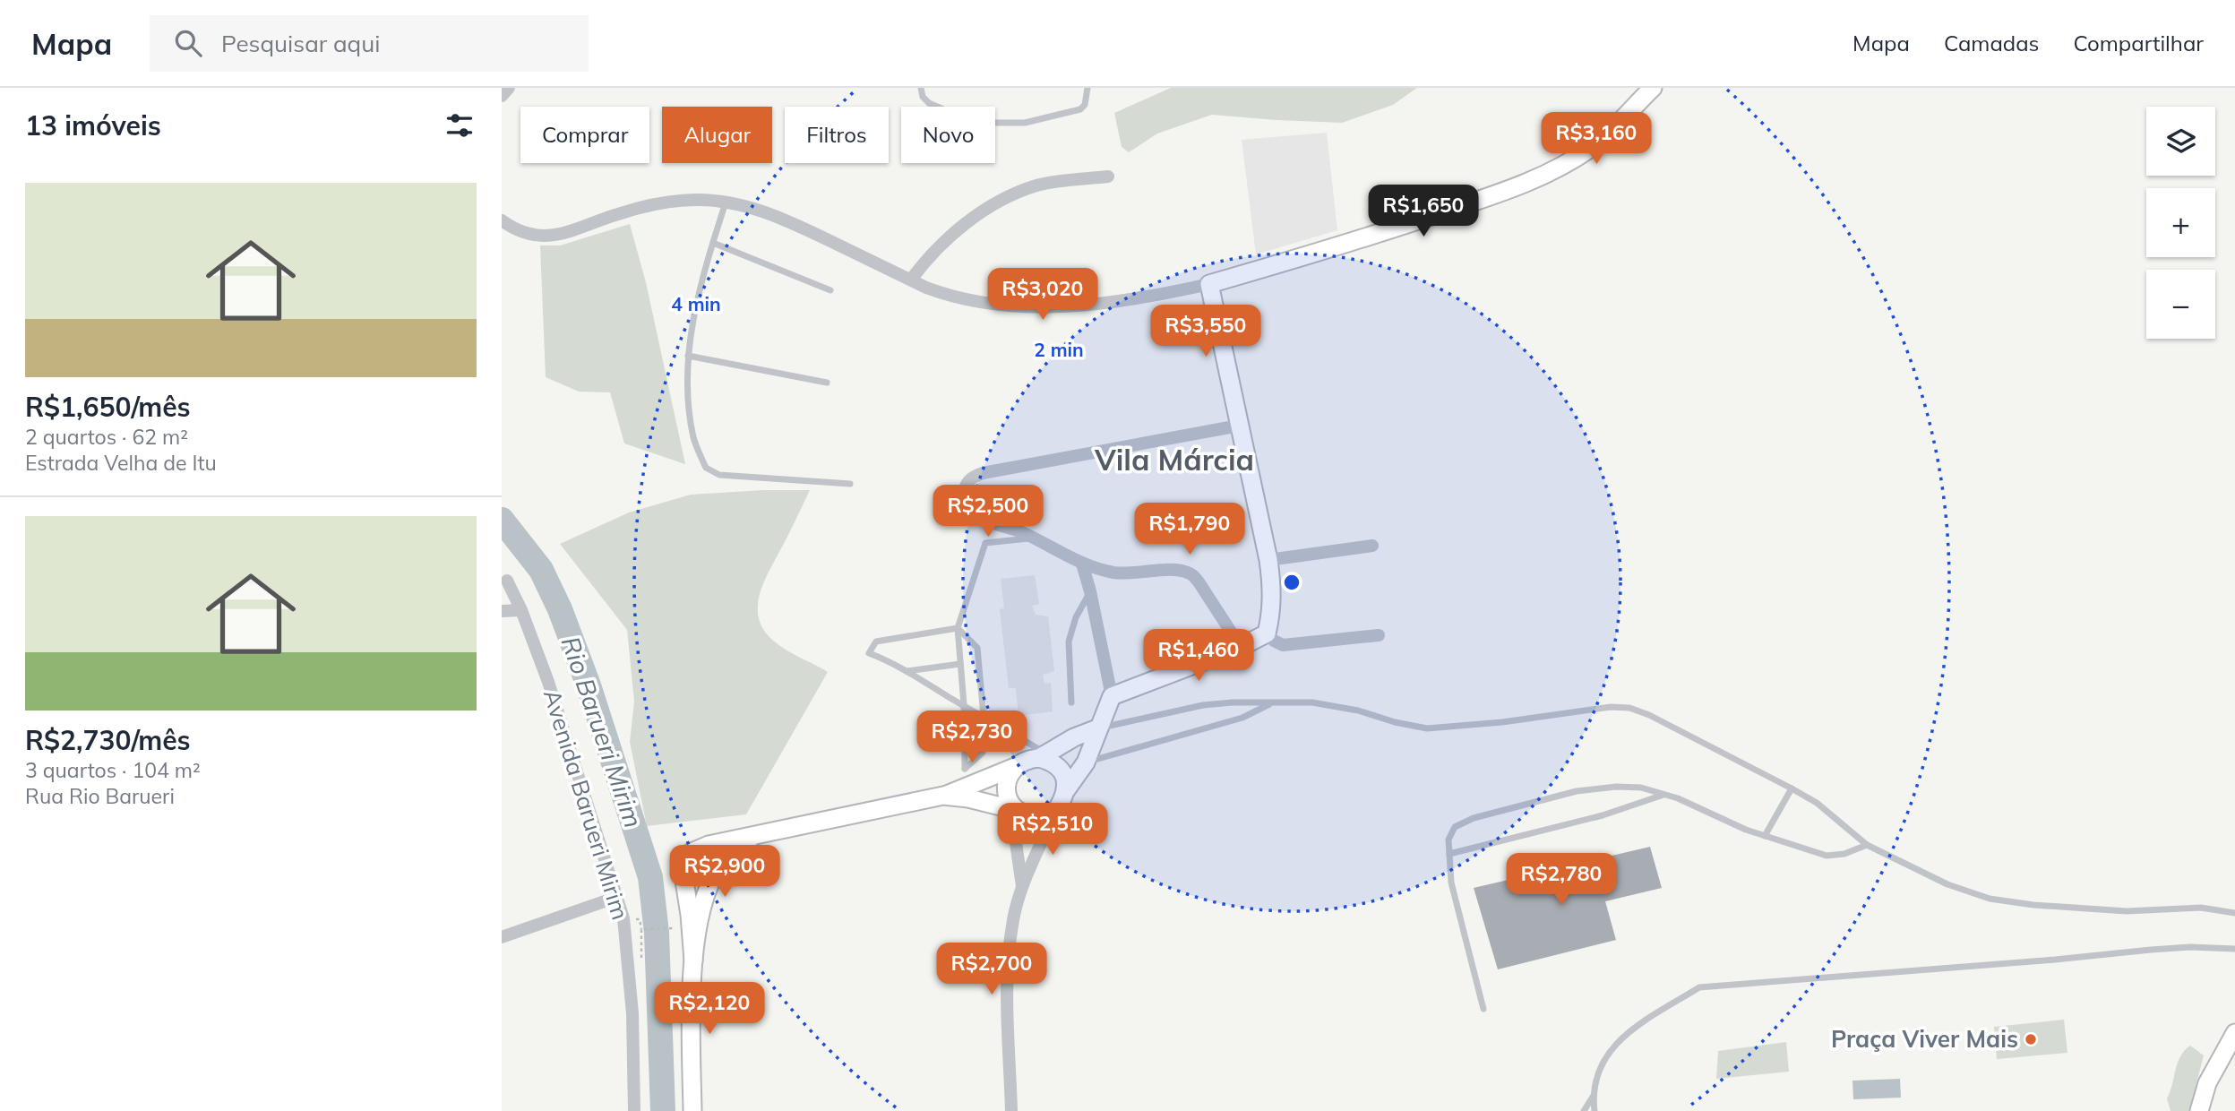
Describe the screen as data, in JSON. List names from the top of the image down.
{
  "streets": {
    "street": ["Avenida Barueri Mirim"]
  },
  "districts": ["Vila Márcia"],
  "water": ["Rio Barueri Mirim"],
  "places": ["Praça Viver Mais"],
  "page": {
    "header": "Mapa",
    "search": "Pesquisar aqui",
    "nav": ["Mapa", "Camadas", "Compartilhar"],
    "heading": "13 imóveis",
    "map_buttons": ["+", "−"],
    "chip": [
      "Comprar",
      "Alugar",
      "Filtros",
      "Novo"
    ],
    "price": [
      "R$3,160",
      "R$1,650",
      "R$3,020",
      "R$3,550",
      "R$2,500",
      "R$1,790",
      "R$1,460",
      "R$2,730",
      "R$2,510",
      "R$2,900",
      "R$2,780",
      "R$2,700",
      "R$2,120"
    ],
    "list": [
      {
        "name": "R$1,650/mês",
        "note": "2 quartos · 62 m² · Estrada Velha de Itu"
      },
      {
        "name": "R$2,730/mês",
        "note": "3 quartos · 104 m² · Rua Rio Barueri"
      }
    ]
  },
  "rings": ["4 min", "2 min"]
}
